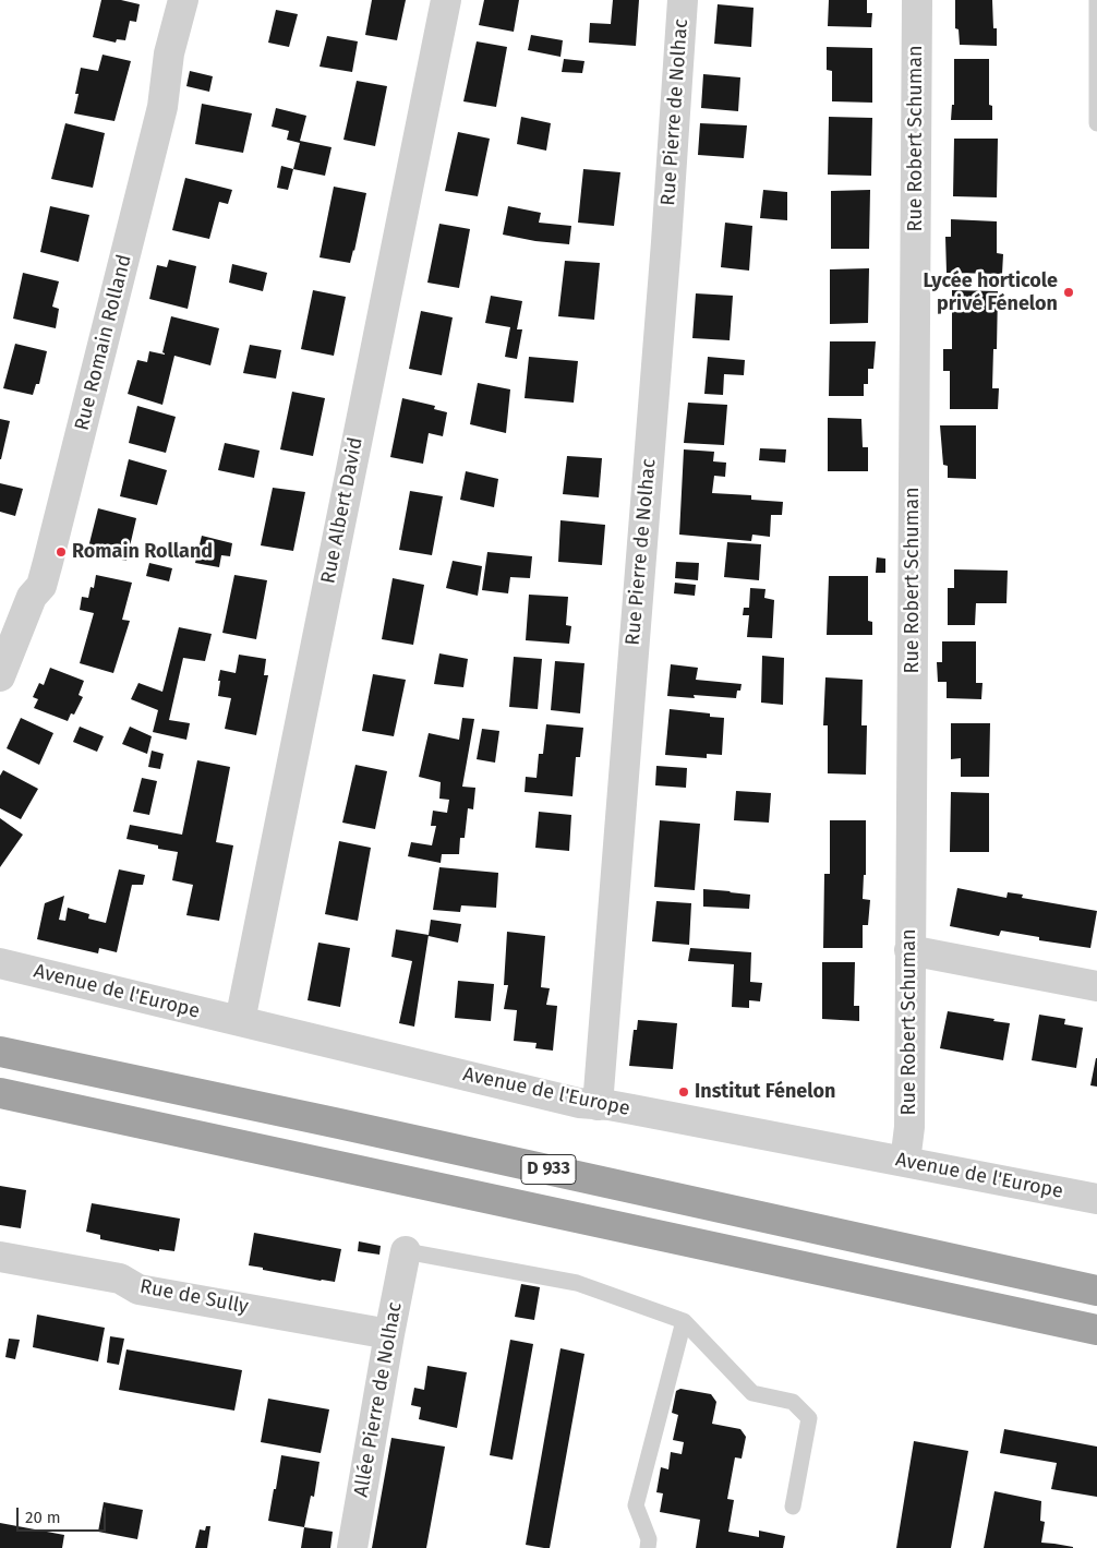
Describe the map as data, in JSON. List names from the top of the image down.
{
  "streets": {
    "highway": ["D 933"],
    "street": [
      "Rue Pierre de Nolhac",
      "Rue Robert Schuman",
      "Rue Romain Rolland",
      "Rue Albert David",
      "Avenue de l'Europe",
      "Rue de Sully",
      "Allée Pierre de Nolhac"
    ]
  },
  "crossings": [
    ["Rue Pierre de Nolhac", "Avenue de l'Europe"],
    ["Rue Robert Schuman", "Avenue de l'Europe"],
    ["Rue Albert David", "Avenue de l'Europe"],
    ["Rue de Sully", "Allée Pierre de Nolhac"]
  ],
  "places": ["Lycée horticole privé Fénelon", "Romain Rolland", "Institut Fénelon"],
  "scale_bar": "20 m"
}
